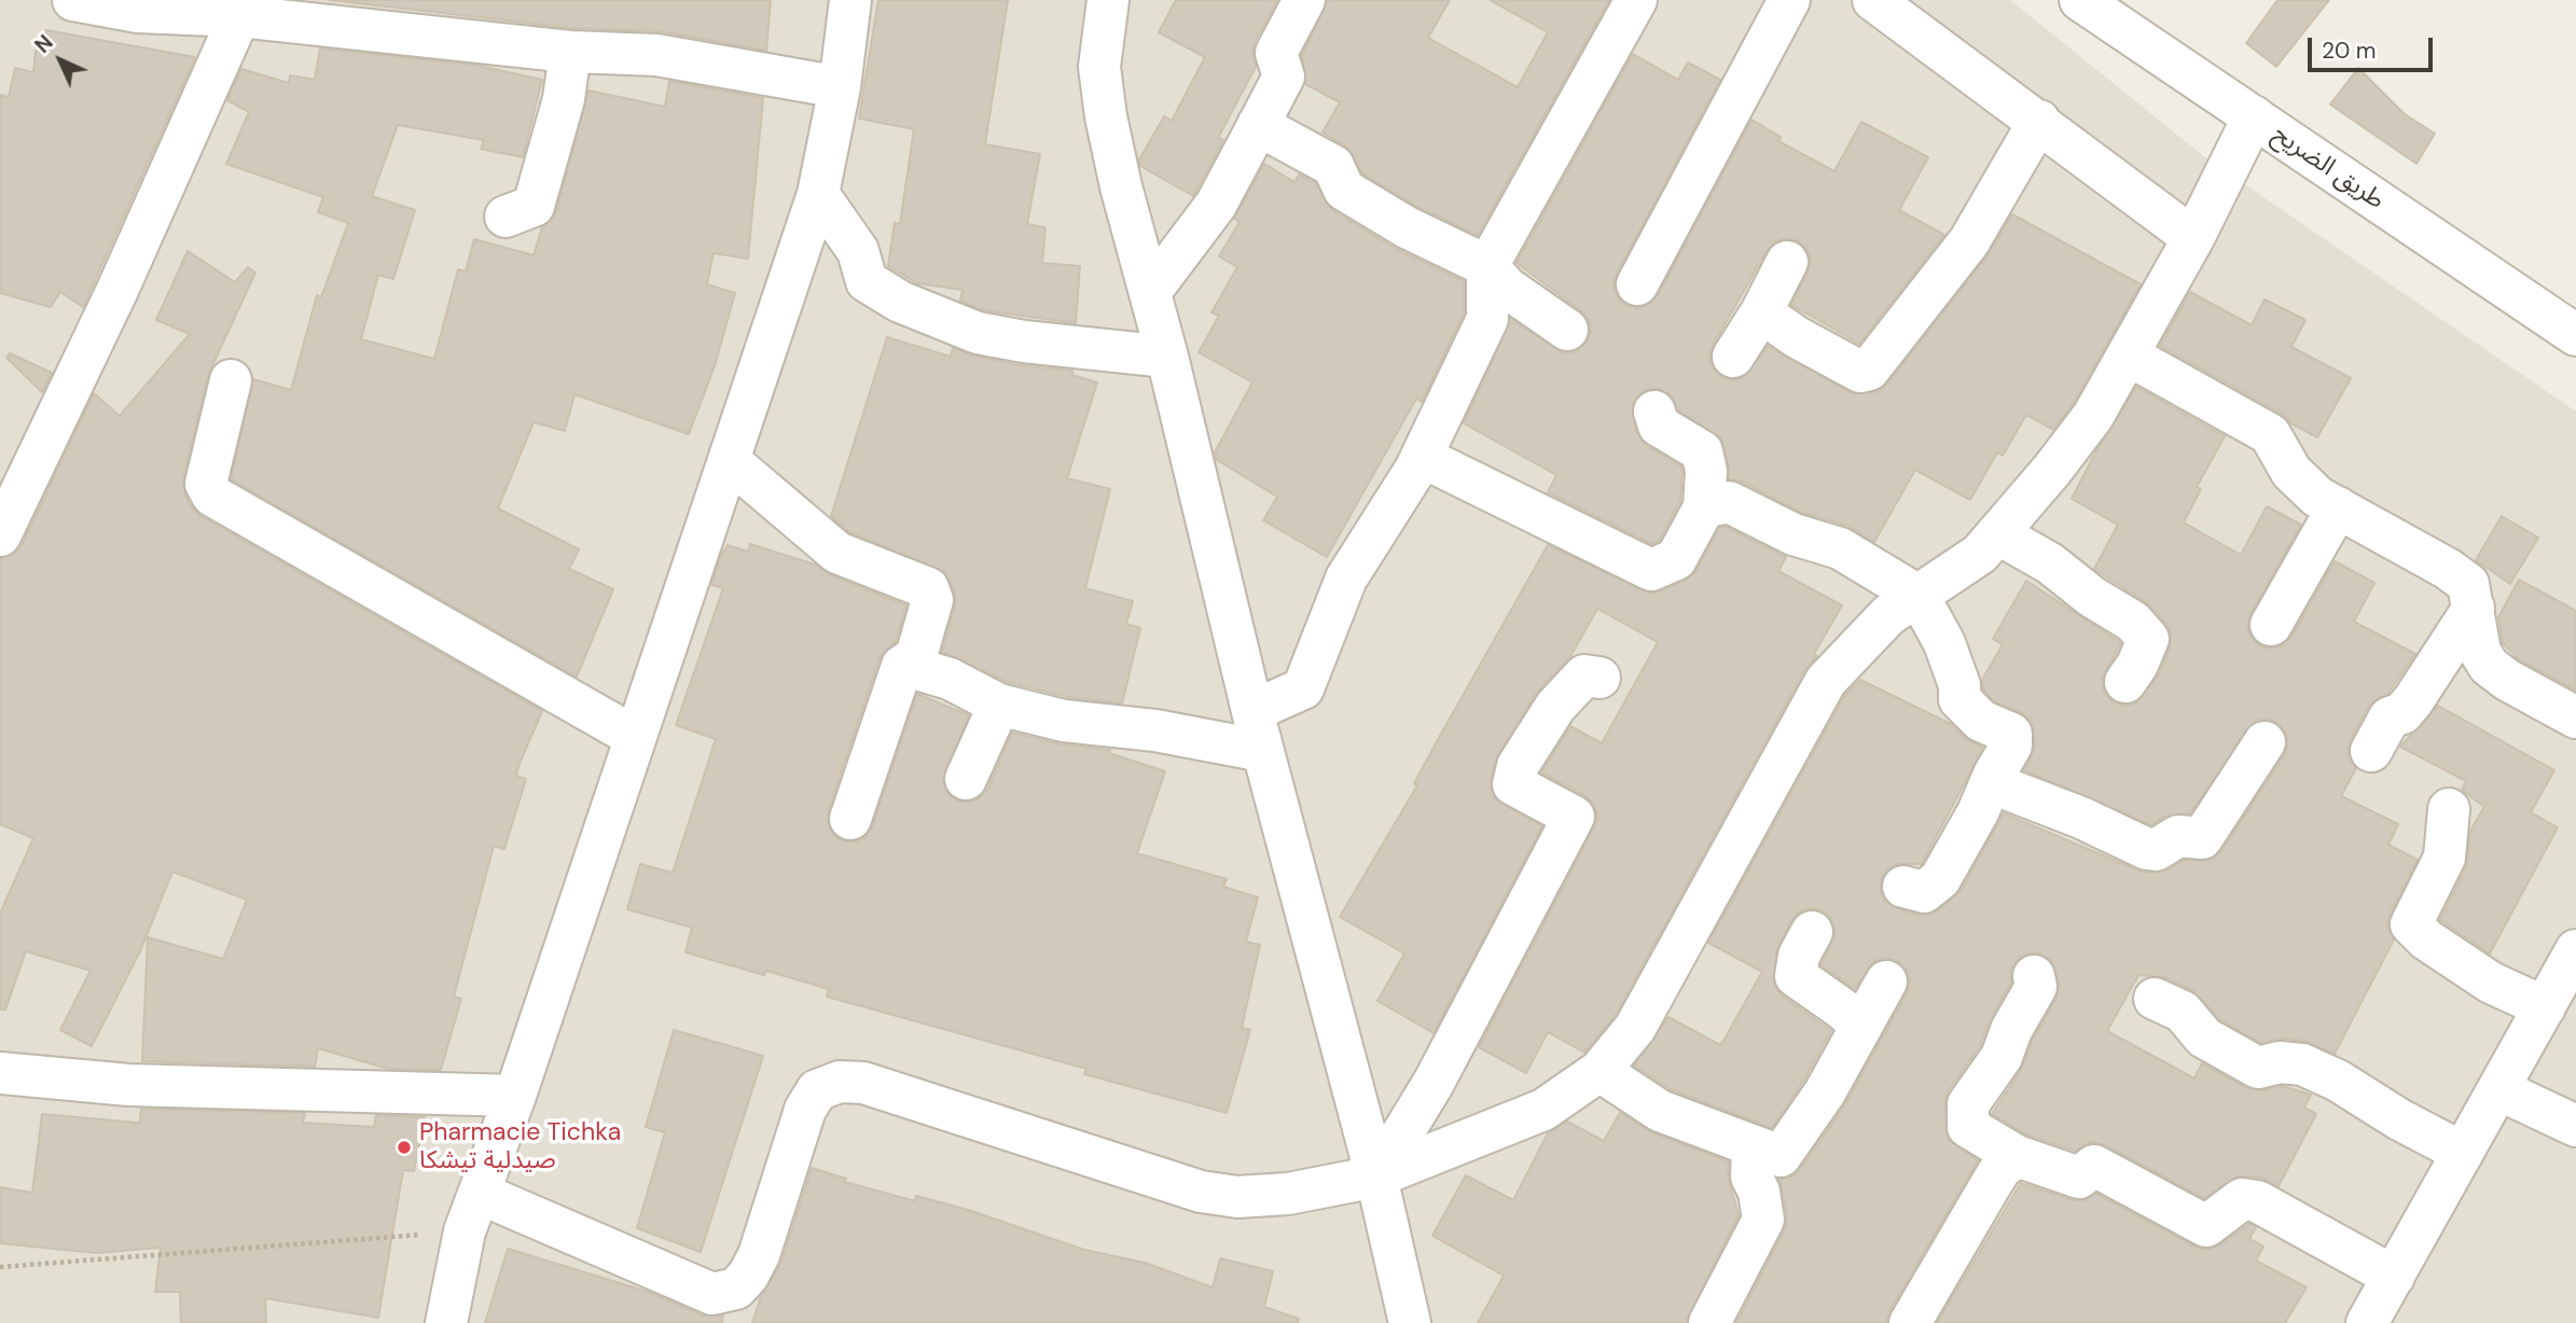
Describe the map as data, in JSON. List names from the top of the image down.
{
  "streets": {
    "street": ["طريق الضريح"]
  },
  "places": ["Pharmacie Tichka صيدلية تيشكا"],
  "scale_bar": "20 m",
  "north": "top left"
}
